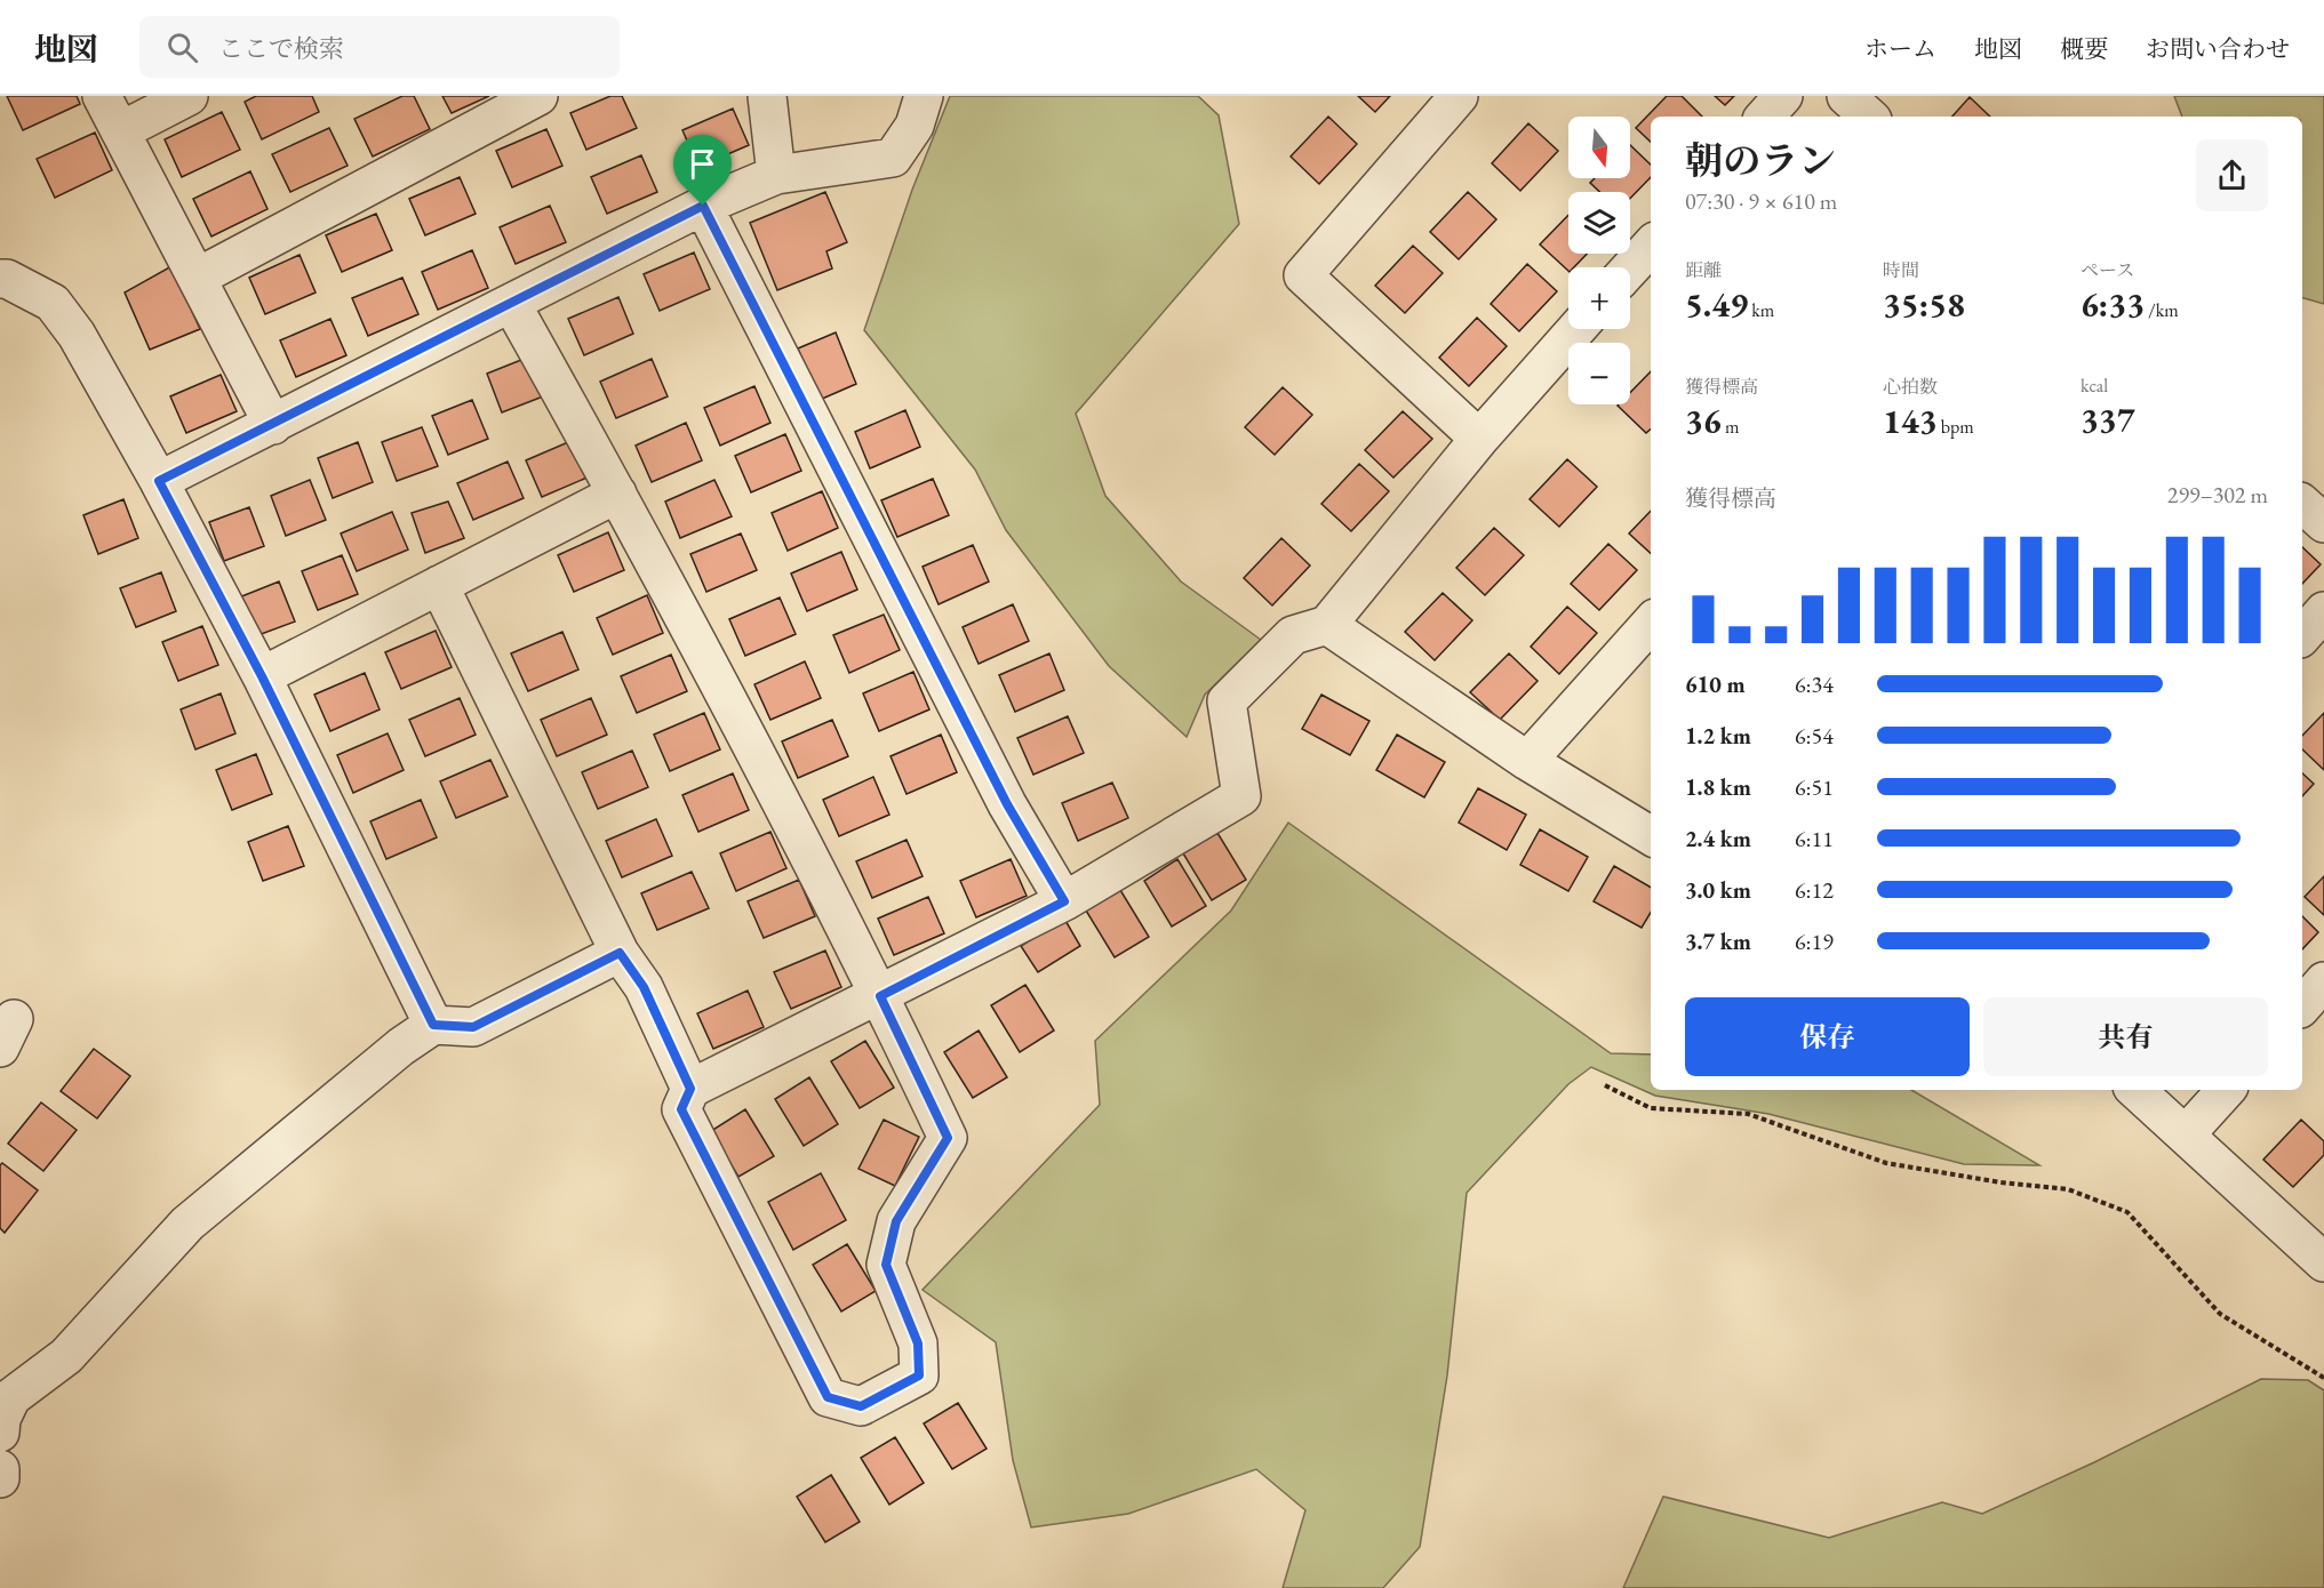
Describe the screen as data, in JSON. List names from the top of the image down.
{
  "north": "bottom",
  "page": {
    "header": "地図",
    "search": "ここで検索",
    "nav": [
      "ホーム",
      "地図",
      "概要",
      "お問い合わせ"
    ],
    "map_buttons": ["+", "−"],
    "heading": ["朝のラン", "07:30 · 9 × 610 m"],
    "stats": [
      ["距離", "5.49 km"],
      ["時間", "35:58"],
      ["ペース", "6:33 /km"],
      ["獲得標高", "36 m"],
      ["心拍数", "143 bpm"],
      ["kcal", "337"]
    ],
    "chart": ["獲得標高", "299–302 m"],
    "list": [
      {
        "name": "610 m",
        "note": "6:34"
      },
      {
        "name": "1.2 km",
        "note": "6:54"
      },
      {
        "name": "1.8 km",
        "note": "6:51"
      },
      {
        "name": "2.4 km",
        "note": "6:11"
      },
      {
        "name": "3.0 km",
        "note": "6:12"
      },
      {
        "name": "3.7 km",
        "note": "6:19"
      }
    ],
    "buttons": ["保存", "共有"]
  }
}
